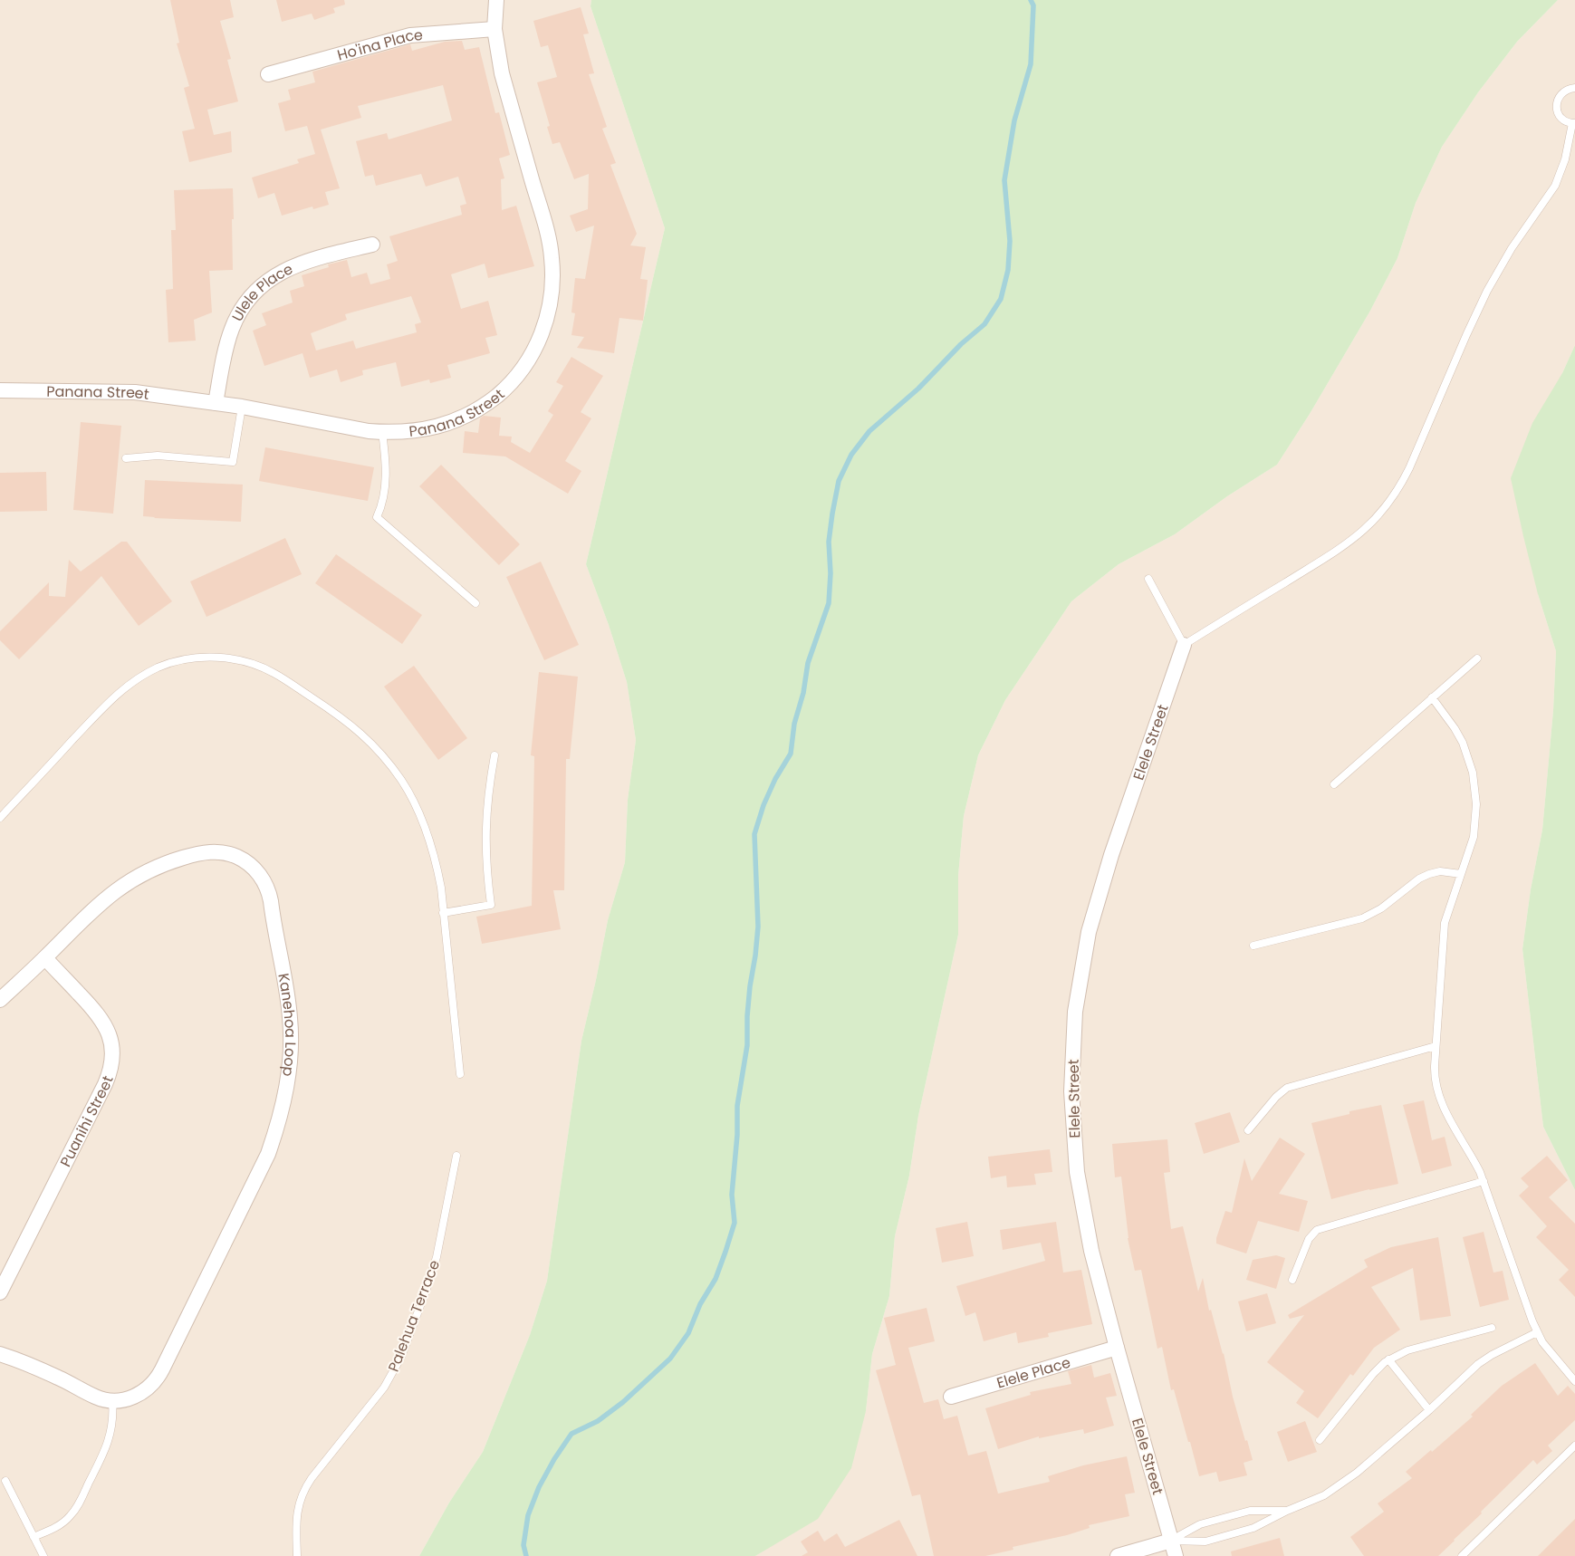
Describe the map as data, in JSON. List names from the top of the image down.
{
  "streets": {
    "street": [
      "Ho'ina Place",
      "Ulele Place",
      "Panana Street",
      "Elele Street",
      "Kanehoa Loop",
      "Puanihi Street",
      "Elele Place"
    ],
    "lane": ["Palehua Terrace"]
  },
  "crossings": [
    ["Ho'ina Place", "Panana Street"],
    ["Ulele Place", "Panana Street"],
    ["Elele Street", "Elele Place"],
    ["Kanehoa Loop", "Puanihi Street"]
  ]
}
